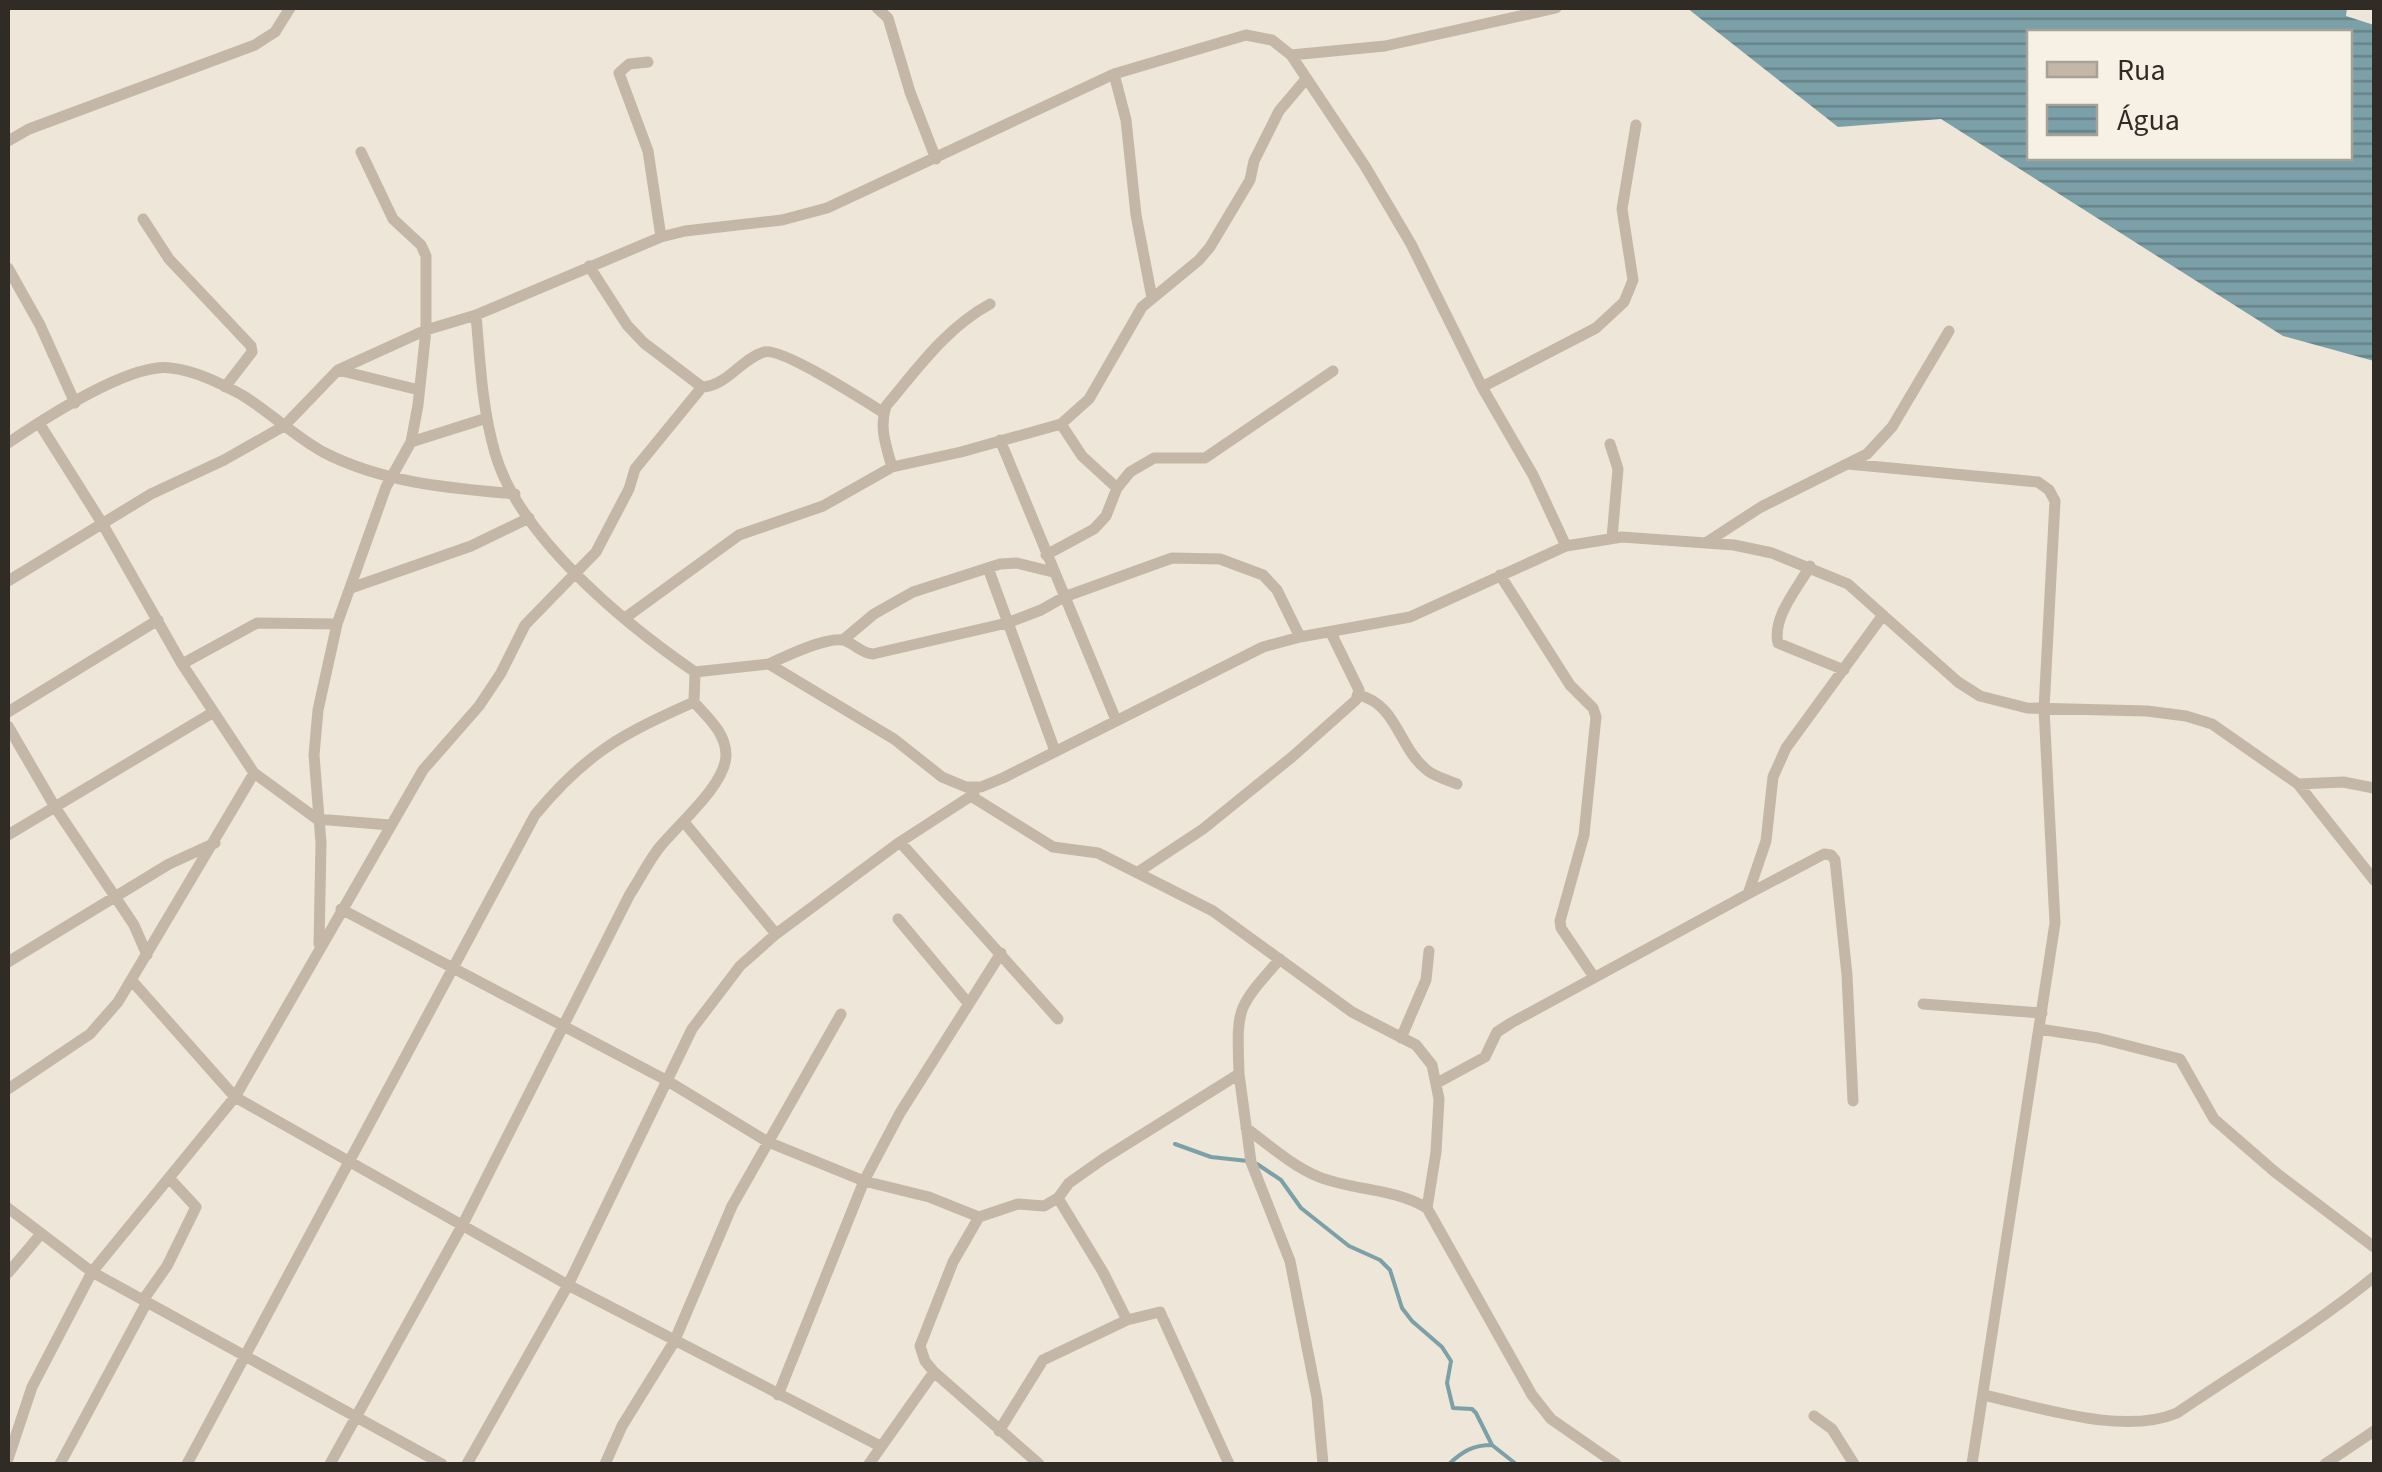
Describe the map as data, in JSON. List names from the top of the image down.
{
  "legend": ["Rua", "Água"]
}
